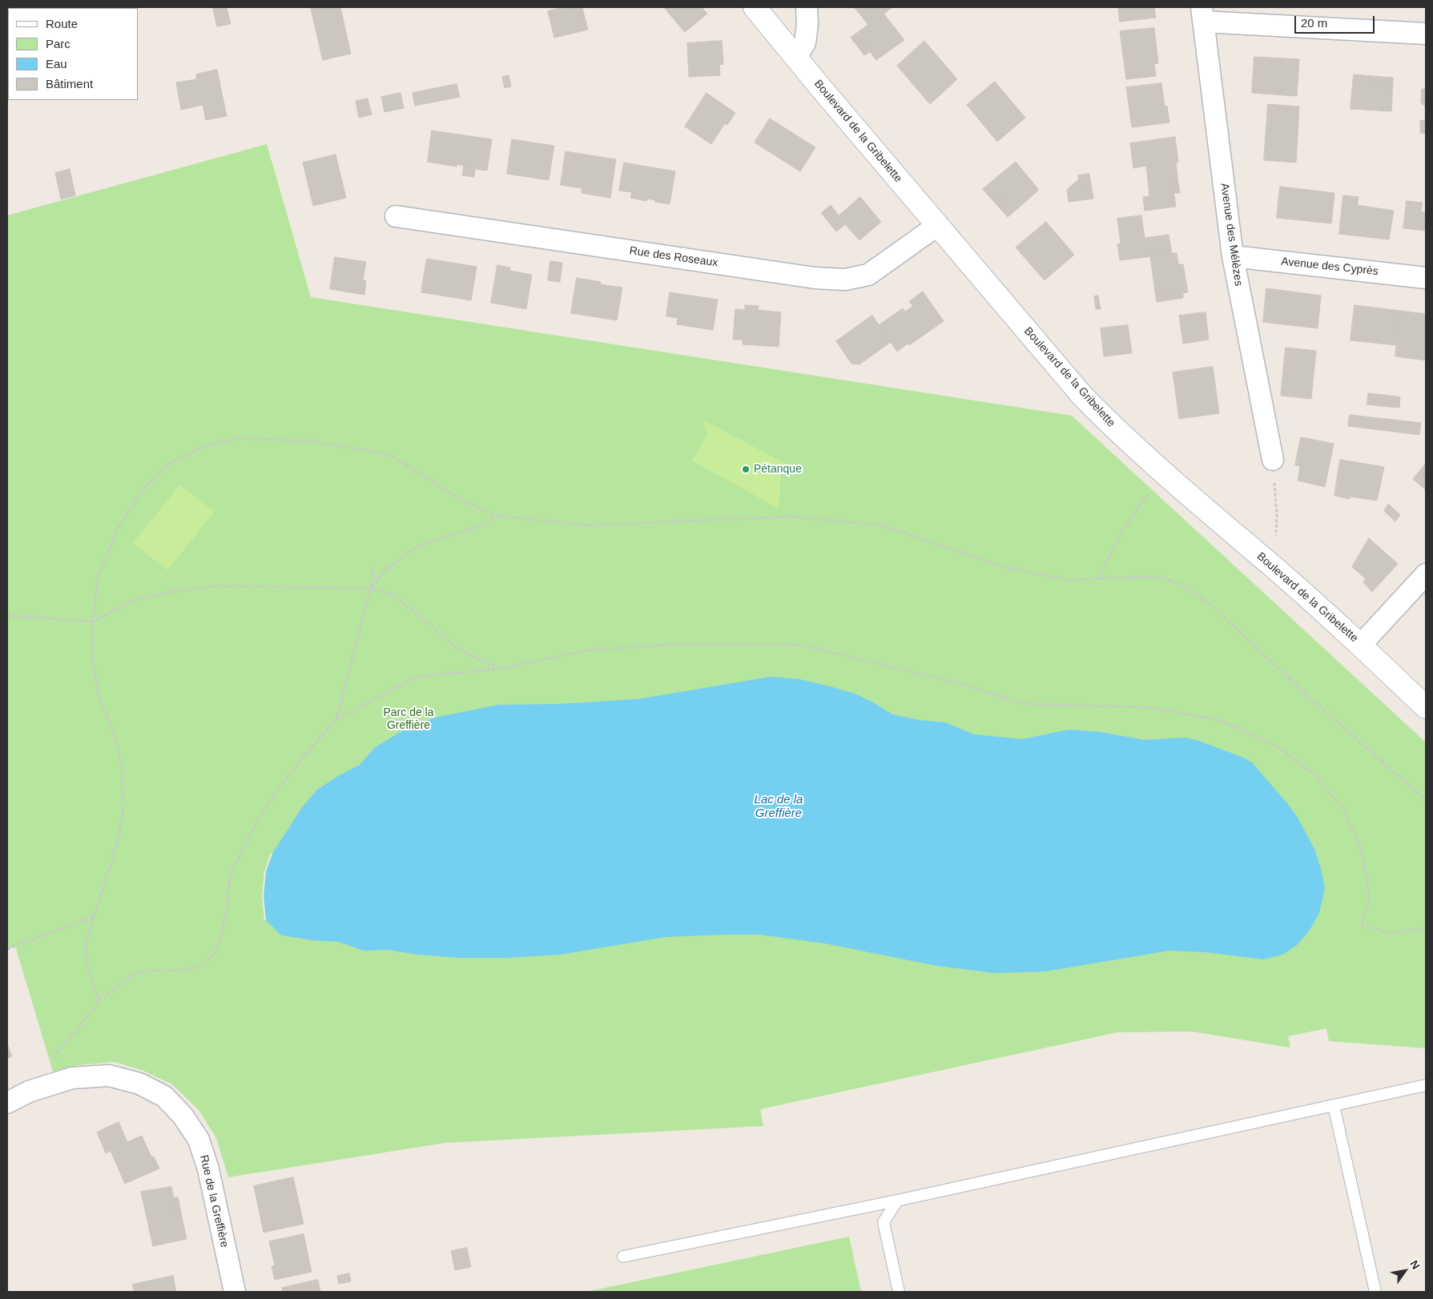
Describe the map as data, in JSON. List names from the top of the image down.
{
  "streets": {
    "main road": ["Boulevard de la Gribelette"],
    "street": [
      "Avenue des Mélèzes",
      "Rue des Roseaux",
      "Avenue des Cyprès",
      "Rue de la Greffière"
    ]
  },
  "crossings": [
    ["Boulevard de la Gribelette", "Rue des Roseaux"],
    ["Avenue des Mélèzes", "Avenue des Cyprès"]
  ],
  "water": ["Lac de la Greffière"],
  "parks": ["Parc de la Greffière"],
  "places": ["Pétanque"],
  "legend": [
    "Route",
    "Parc",
    "Eau",
    "Bâtiment"
  ],
  "scale_bar": "20 m",
  "north": "top right"
}
